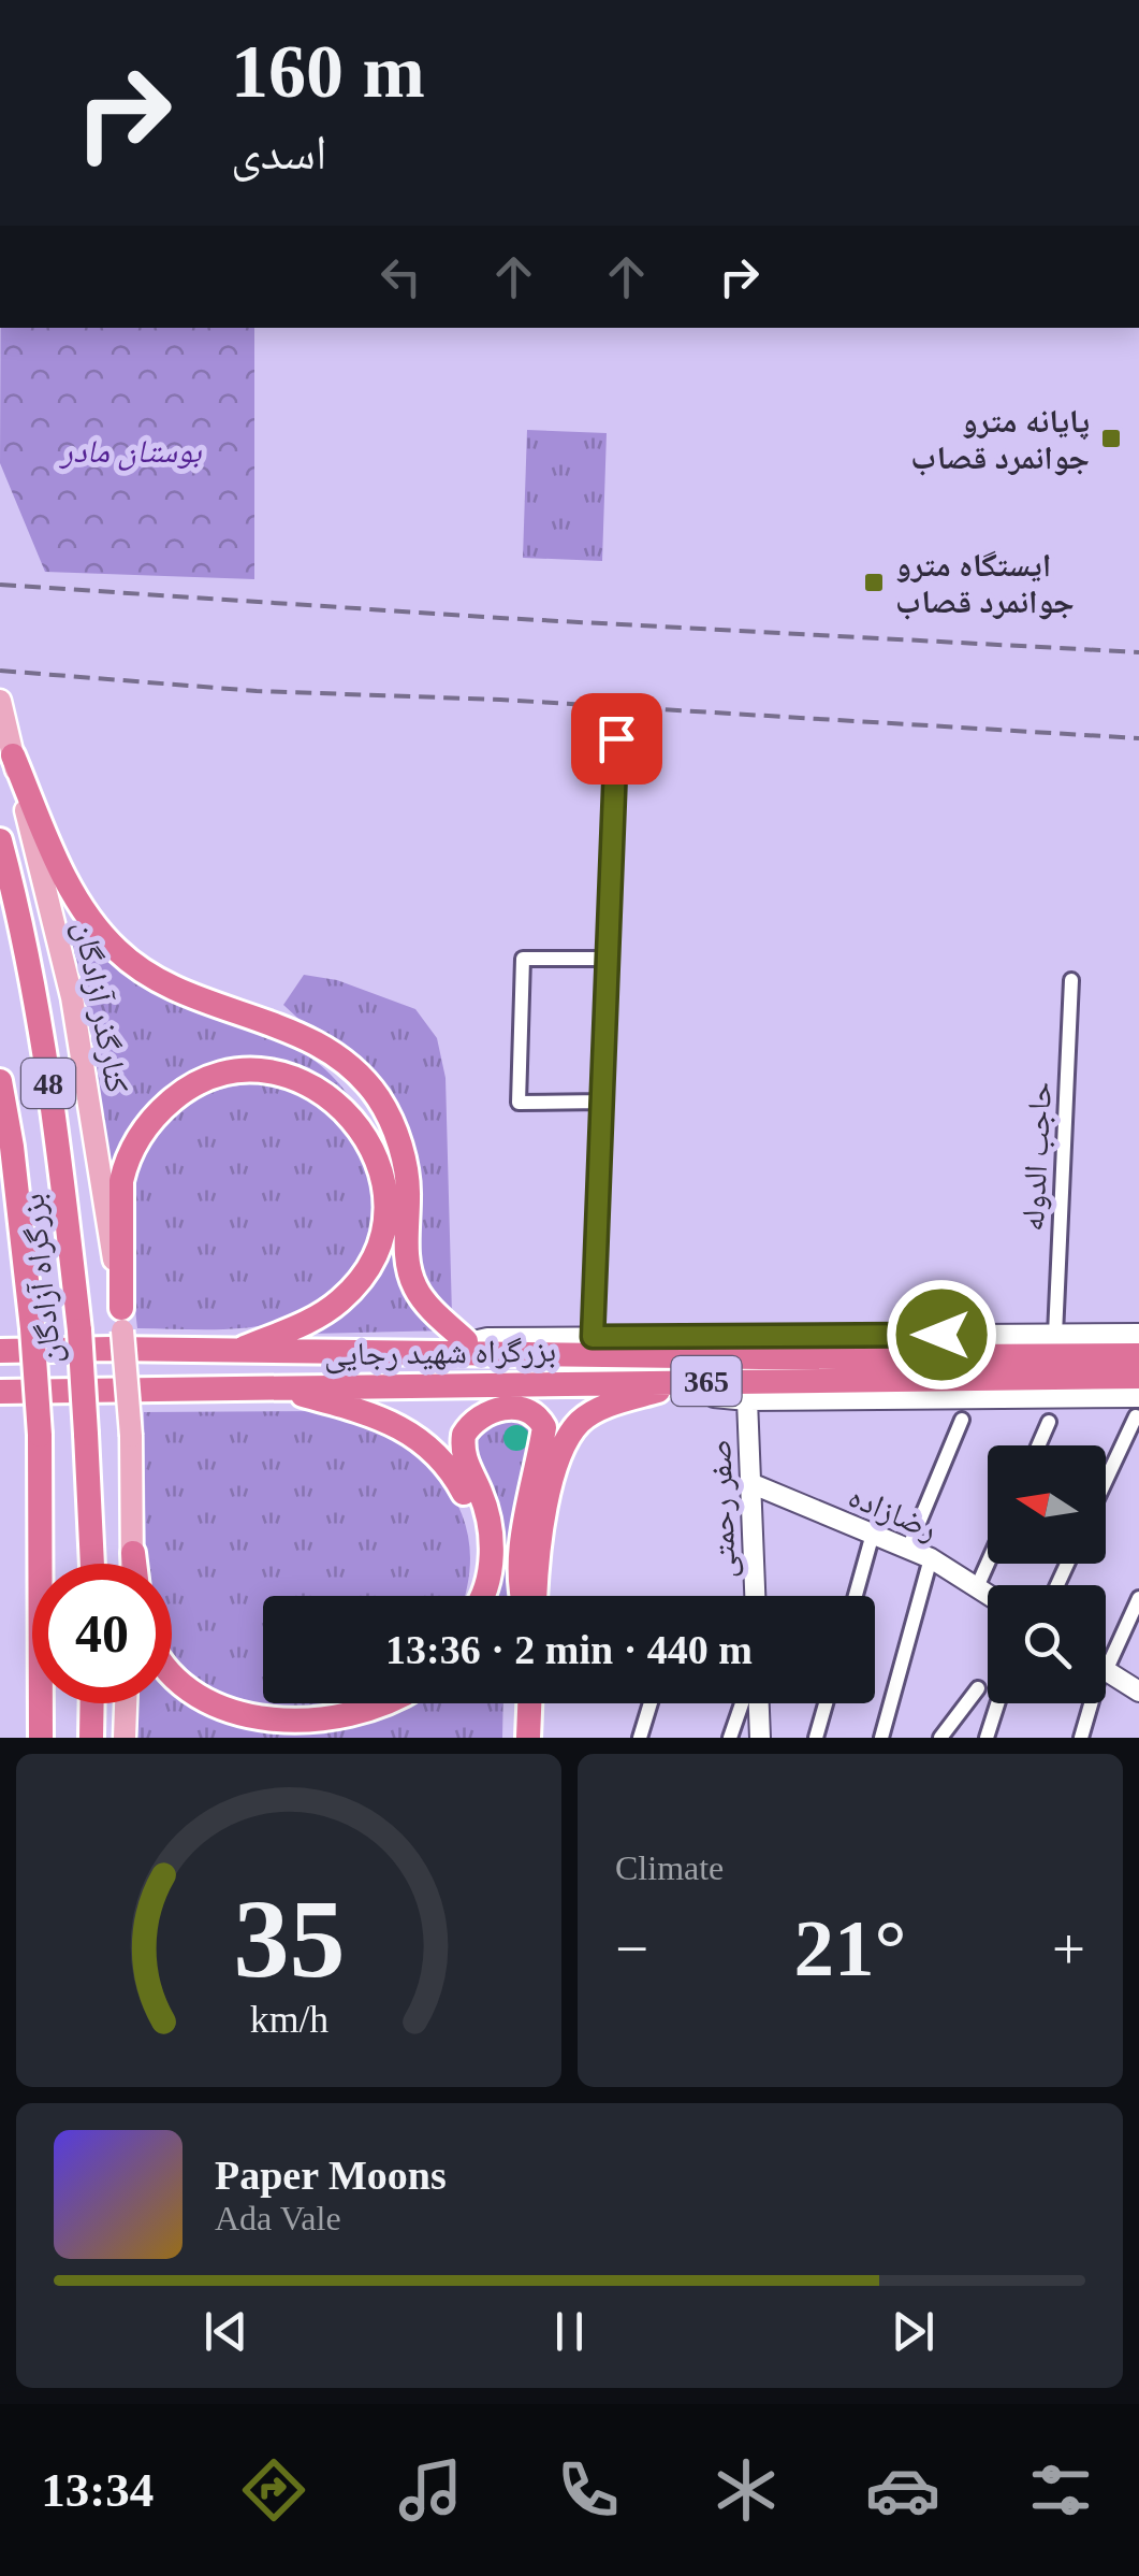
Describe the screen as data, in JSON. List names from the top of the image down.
{
  "streets": {
    "highway": [
      "48",
      "بزرگراه آزادگان",
      "بزرگراه شهید رجایی",
      "365"
    ],
    "main road": ["کنارگذر آزادگان"],
    "street": ["حاجب الدوله", "صفر رحمتی", "رضازاده"]
  },
  "crossings": [
    ["صفر رحمتی", "رضازاده"]
  ],
  "parks": ["بوستان مادر"],
  "places": {
    "transit": ["پایانه مترو جوانمرد قصاب", "ایستگاه مترو جوانمرد قصاب"]
  },
  "north": "left",
  "page": {
    "turn": ["160 m", "اسدی"],
    "limit": "40",
    "trip": "13:36 · 2 min · 440 m",
    "tile": "Climate",
    "heat": ["−", "21°", "+"],
    "song": ["Paper Moons", "Ada Vale"],
    "tabs": "13:34",
    "gauge": ["35", "km/h"]
  }
}
